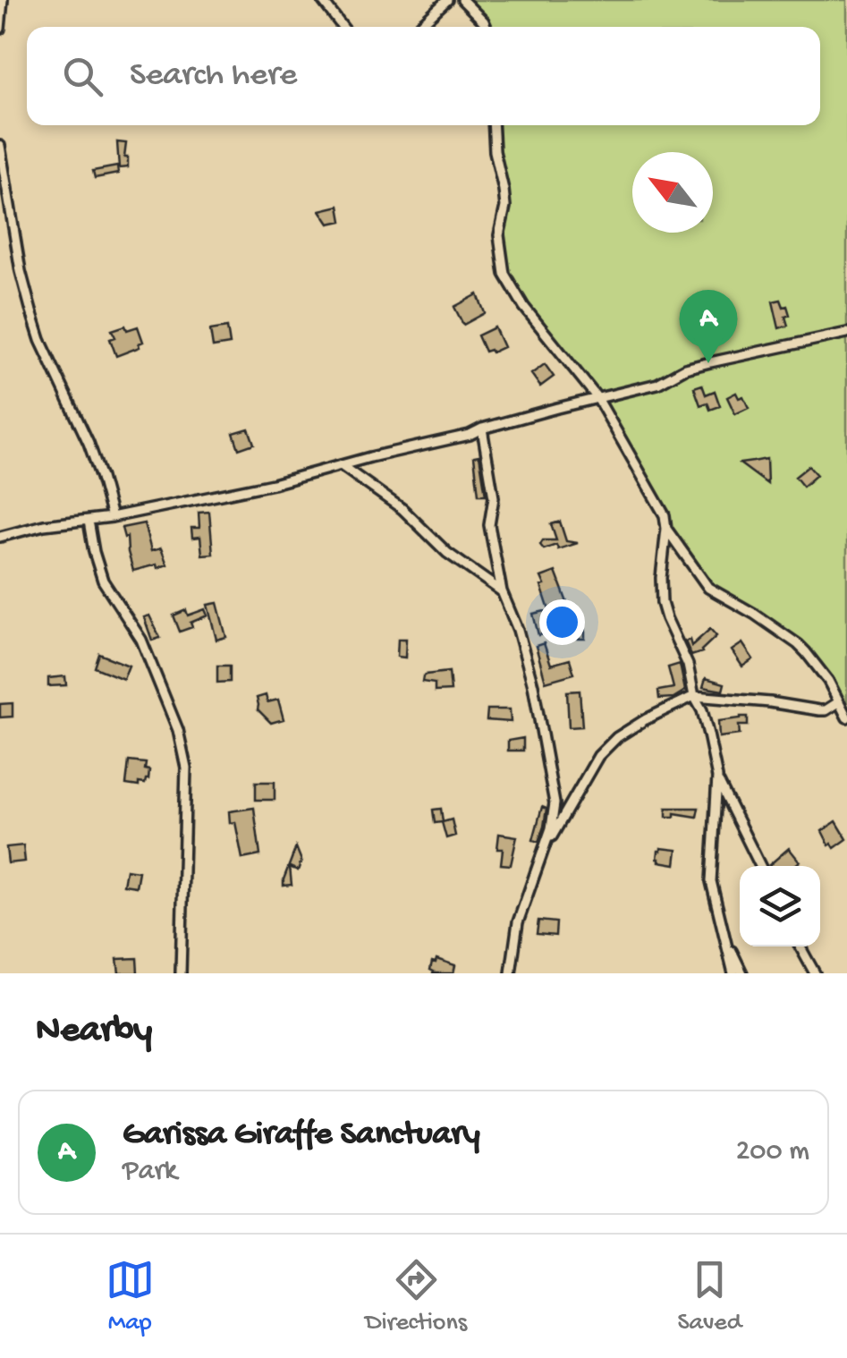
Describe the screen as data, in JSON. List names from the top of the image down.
{
  "north": "top left",
  "page": {
    "search": "Search here",
    "pins": "A",
    "heading": "Nearby",
    "list": [
      {
        "mark": "A",
        "name": "Garissa Giraffe Sanctuary",
        "note": "Park",
        "value": "200 m"
      }
    ],
    "nav": ["Map", "Directions", "Saved"]
  }
}
